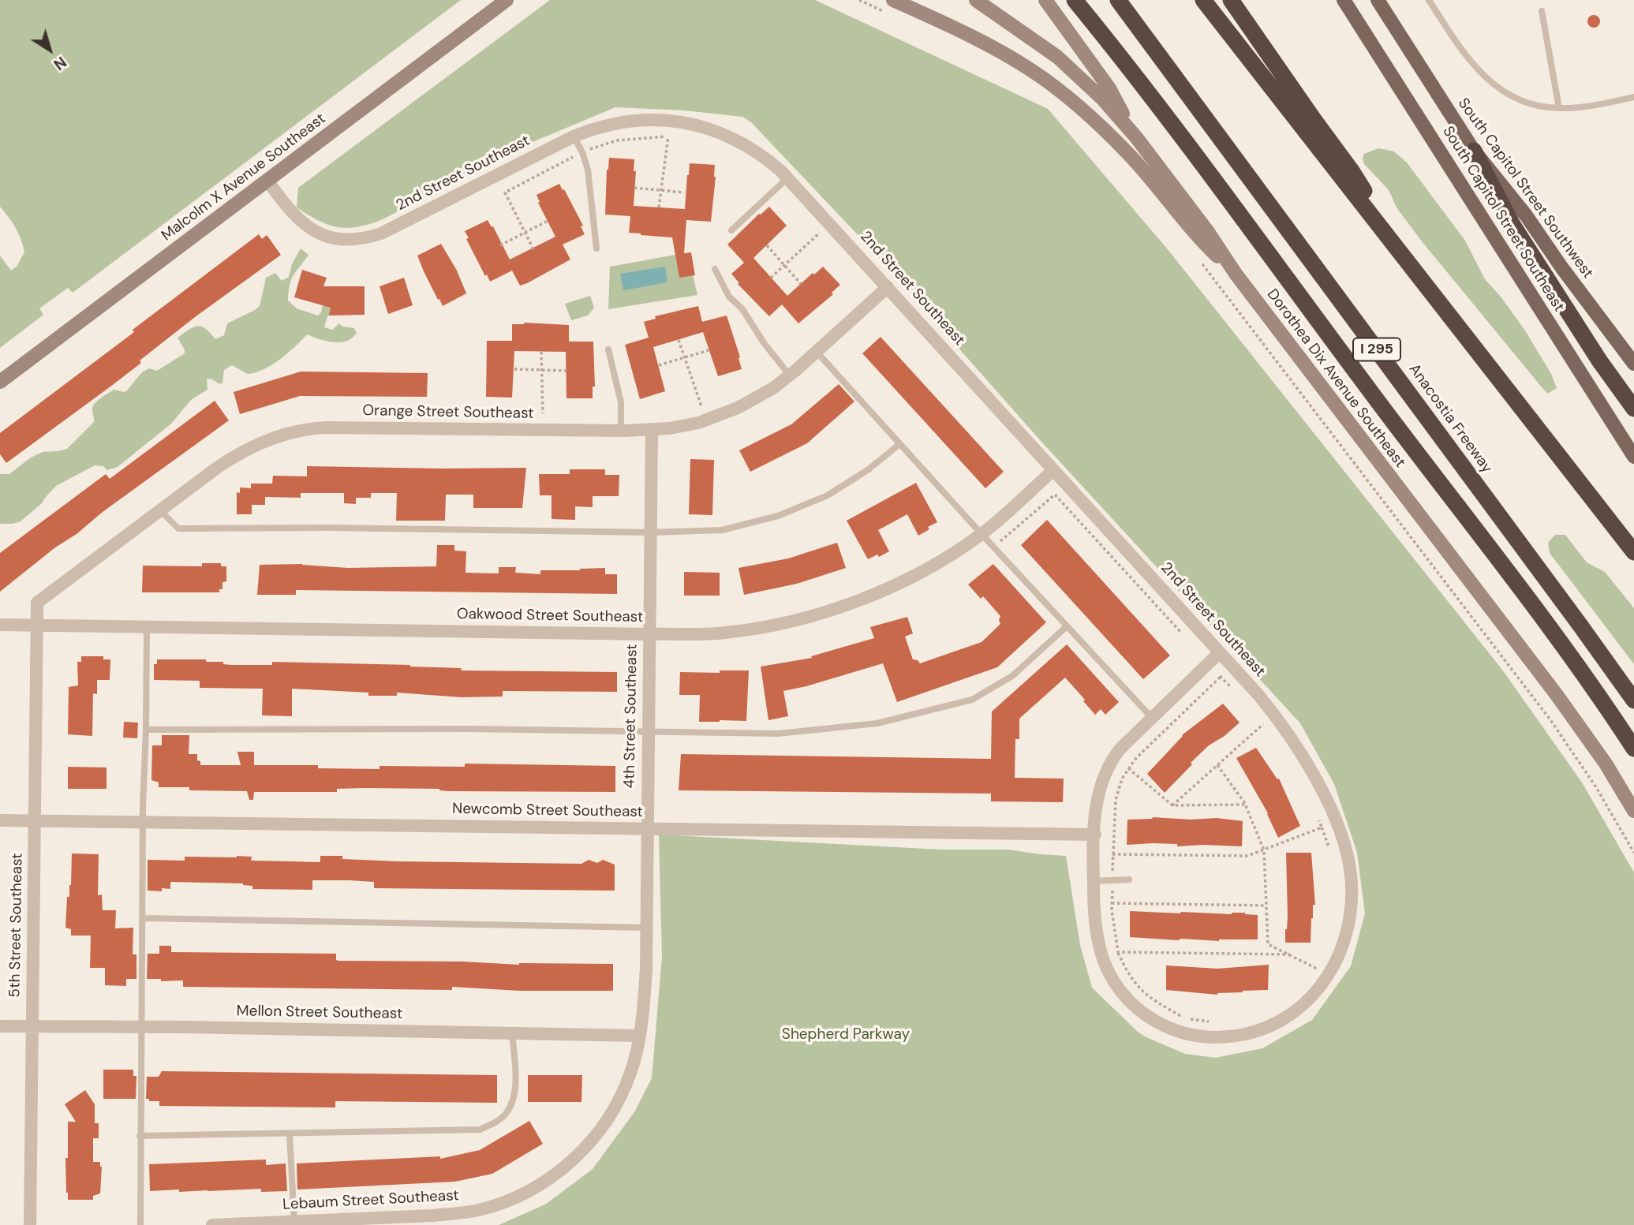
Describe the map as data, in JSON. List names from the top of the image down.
{
  "streets": {
    "highway": ["I 295", "Anacostia Freeway"],
    "main road": [
      "Malcolm X Avenue Southeast",
      "South Capitol Street Southwest",
      "South Capitol Street Southeast",
      "Dorothea Dix Avenue Southeast"
    ],
    "street": [
      "2nd Street Southeast",
      "Orange Street Southeast",
      "Oakwood Street Southeast",
      "4th Street Southeast",
      "Newcomb Street Southeast",
      "5th Street Southeast",
      "Mellon Street Southeast",
      "Lebaum Street Southeast"
    ]
  },
  "crossings": [
    ["2nd Street Southeast", "Malcolm X Avenue Southeast"],
    ["2nd Street Southeast", "Orange Street Southeast"],
    ["2nd Street Southeast", "Oakwood Street Southeast"],
    ["Orange Street Southeast", "Oakwood Street Southeast"],
    ["Orange Street Southeast", "4th Street Southeast"],
    ["Orange Street Southeast", "5th Street Southeast"],
    ["Oakwood Street Southeast", "4th Street Southeast"],
    ["Oakwood Street Southeast", "5th Street Southeast"],
    ["4th Street Southeast", "Newcomb Street Southeast"],
    ["4th Street Southeast", "Mellon Street Southeast"],
    ["4th Street Southeast", "Lebaum Street Southeast"],
    ["Newcomb Street Southeast", "5th Street Southeast"],
    ["5th Street Southeast", "Mellon Street Southeast"],
    ["Mellon Street Southeast", "Lebaum Street Southeast"]
  ],
  "parks": ["Shepherd Parkway"],
  "north": "bottom right"
}
